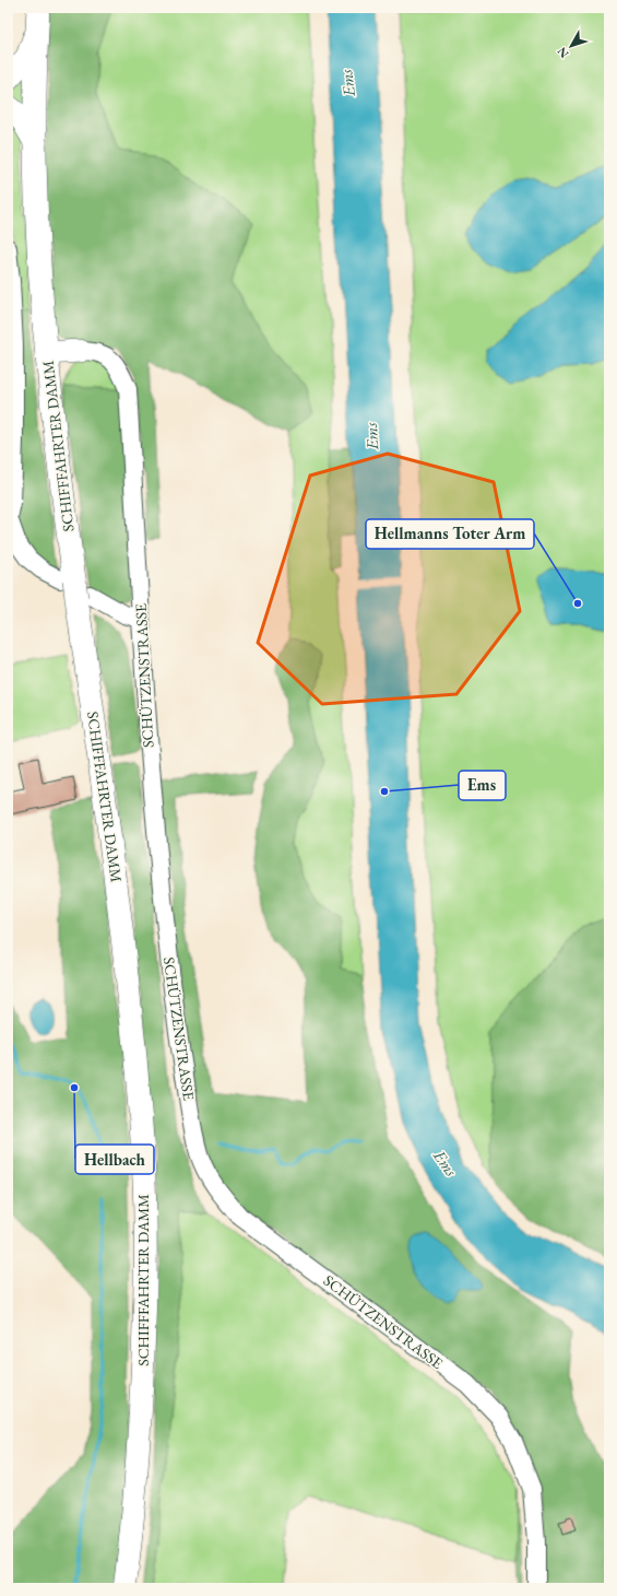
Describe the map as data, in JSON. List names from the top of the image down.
{
  "streets": {
    "main road": ["SCHIFFFAHRTER DAMM"],
    "street": ["SCHÜTZENSTRASSE"]
  },
  "water": ["Ems"],
  "places": ["Hellmanns Toter Arm", "Ems", "Hellbach"],
  "north": "bottom left"
}
